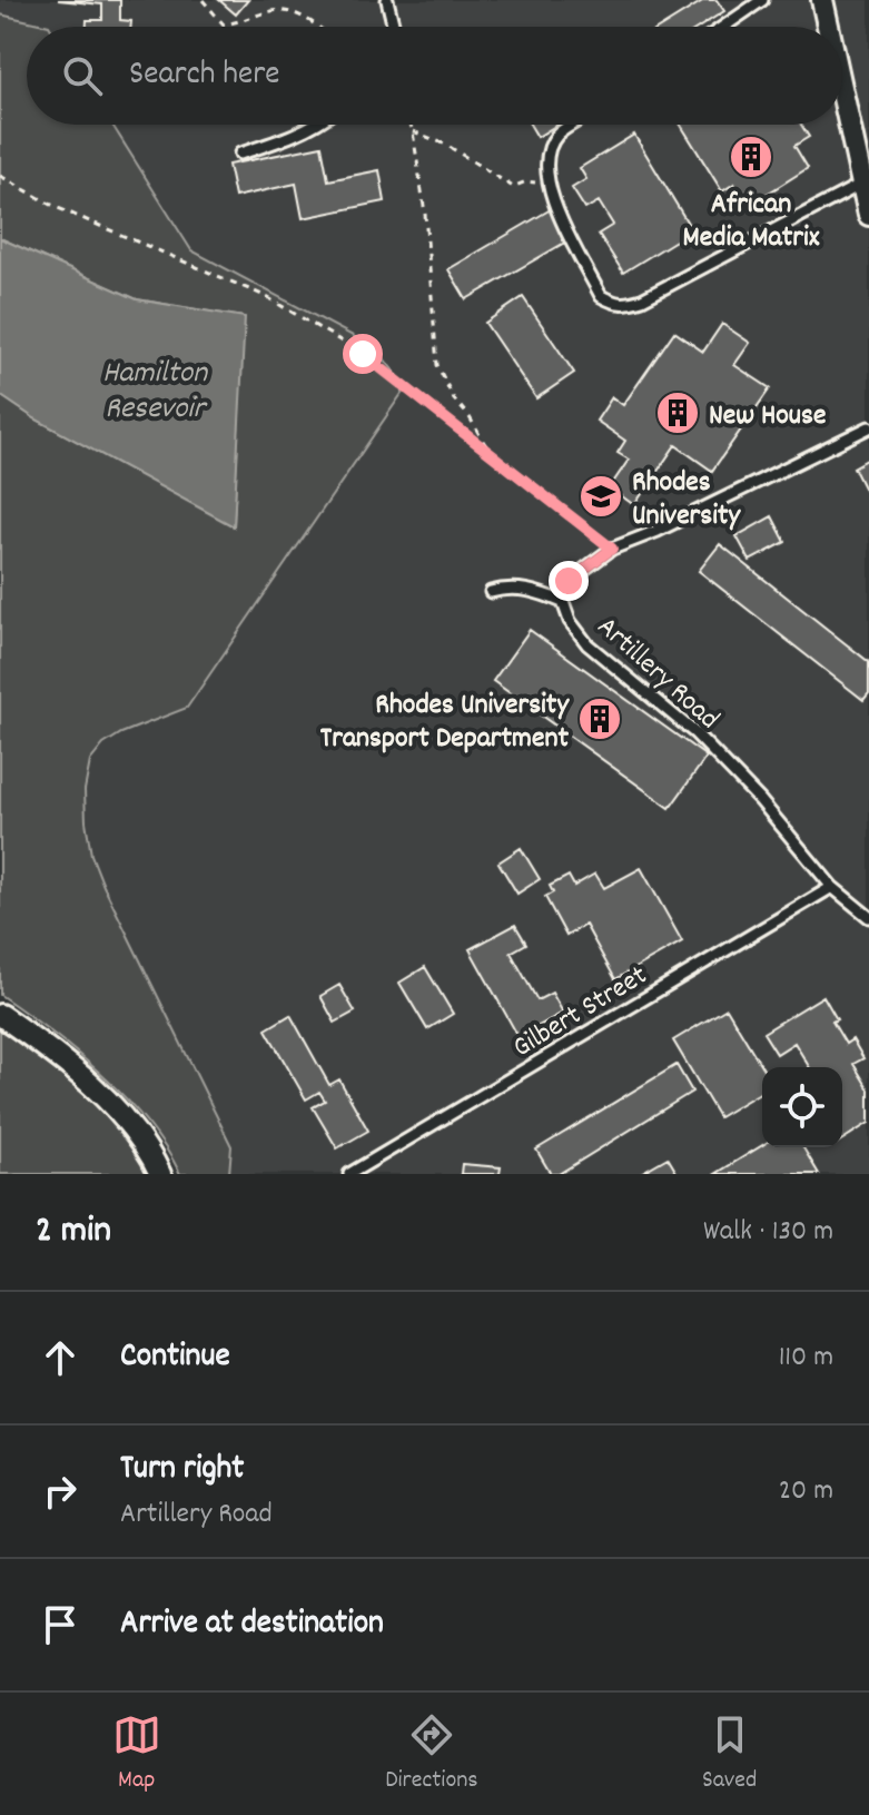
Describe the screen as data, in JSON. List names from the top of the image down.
{
  "streets": {
    "lane": ["Artillery Road", "Gilbert Street"]
  },
  "crossings": [
    ["Artillery Road", "Gilbert Street"]
  ],
  "water": ["Hamilton Resevoir"],
  "places": {
    "building": ["African Media Matrix", "New House", "Rhodes University Transport Department"],
    "school or university": ["Rhodes University"]
  },
  "page": {
    "search": "Search here",
    "heading": ["2 min", "Walk · 130 m"],
    "list": [
      ["Continue", "110 m"],
      ["Turn right", "Artillery Road", "20 m"],
      "Arrive at destination"
    ],
    "nav": ["Map", "Directions", "Saved"]
  }
}
